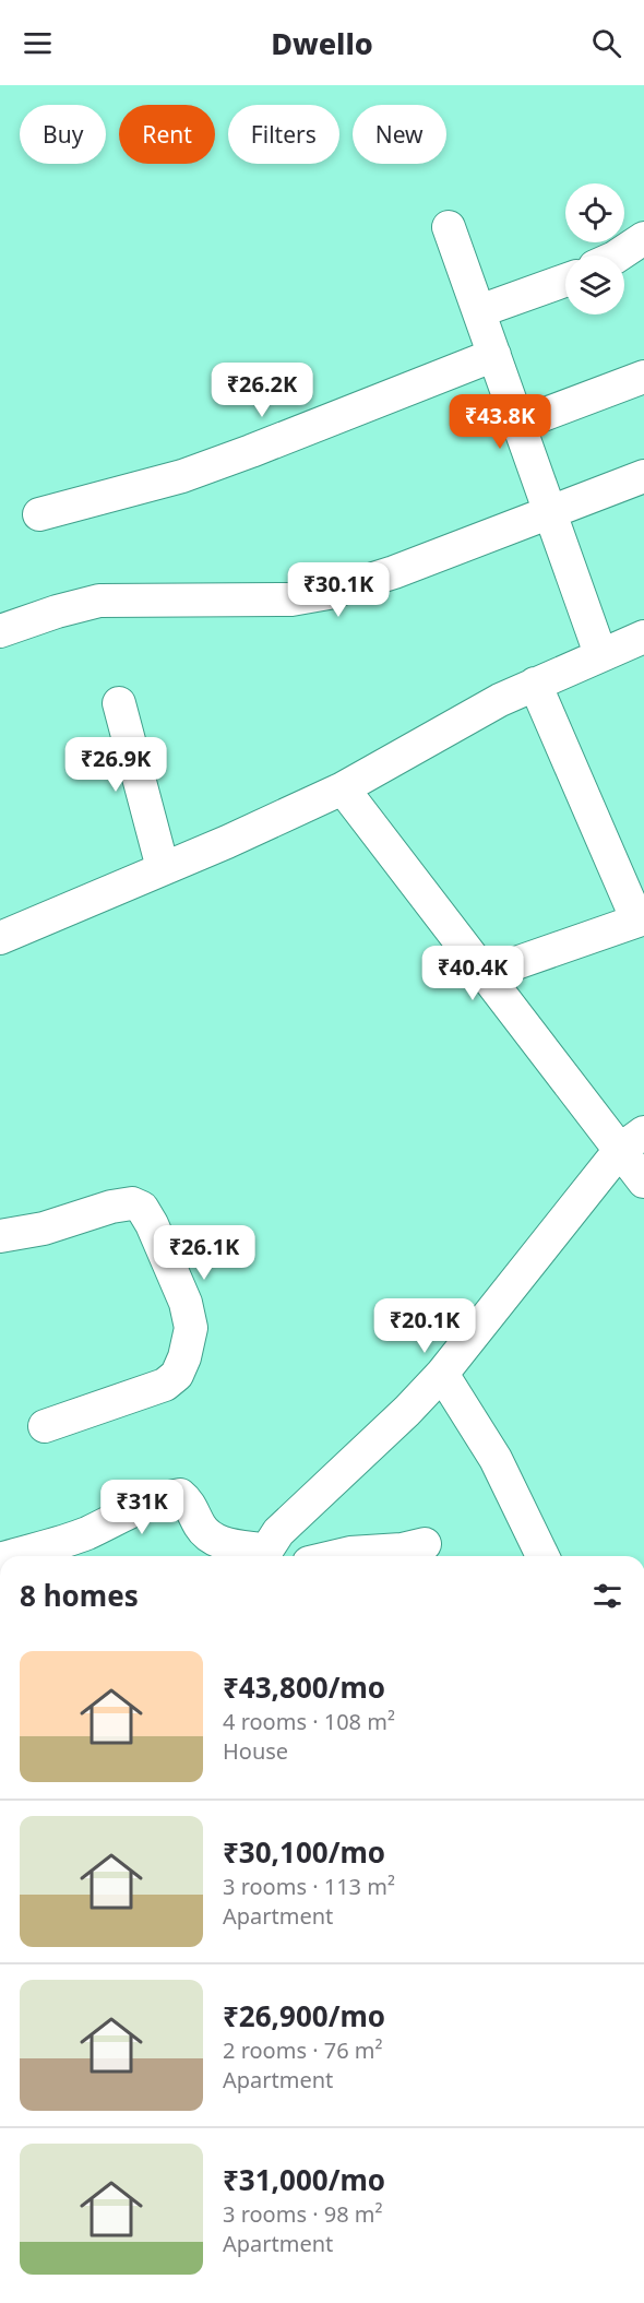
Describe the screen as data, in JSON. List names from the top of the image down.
{
  "page": {
    "header": "Dwello",
    "chip": [
      "Buy",
      "Rent",
      "Filters",
      "New"
    ],
    "price": [
      "₹26.2K",
      "₹43.8K",
      "₹30.1K",
      "₹26.9K",
      "₹40.4K",
      "₹26.1K",
      "₹20.1K",
      "₹31K"
    ],
    "heading": "8 homes",
    "list": [
      {
        "name": "₹43,800/mo",
        "note": "4 rooms · 108 m² · House"
      },
      {
        "name": "₹30,100/mo",
        "note": "3 rooms · 113 m² · Apartment"
      },
      {
        "name": "₹26,900/mo",
        "note": "2 rooms · 76 m² · Apartment"
      },
      {
        "name": "₹31,000/mo",
        "note": "3 rooms · 98 m² · Apartment"
      }
    ]
  }
}
